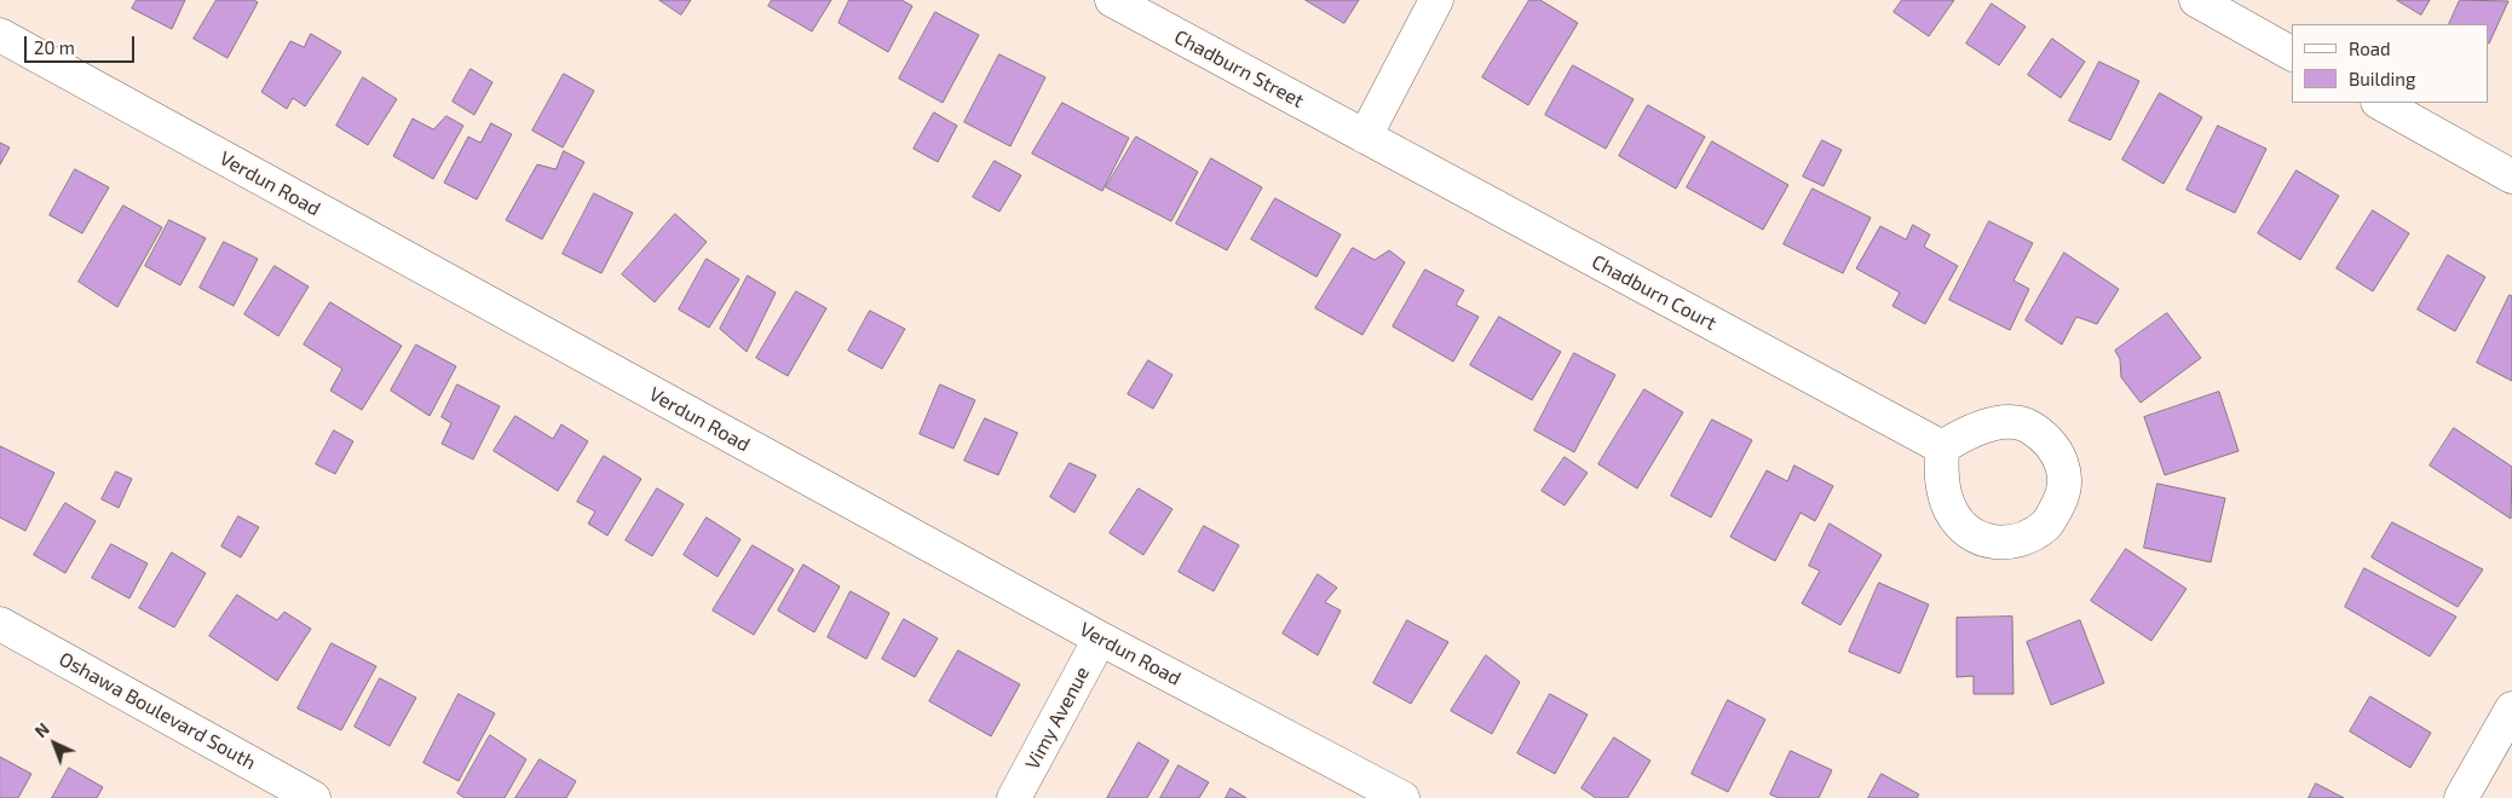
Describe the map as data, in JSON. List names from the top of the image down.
{
  "streets": {
    "street": [
      "Chadburn Street",
      "Verdun Road",
      "Chadburn Court",
      "Oshawa Boulevard South",
      "Vimy Avenue"
    ]
  },
  "crossings": [
    ["Chadburn Street", "Chadburn Court"],
    ["Verdun Road", "Vimy Avenue"]
  ],
  "legend": ["Road", "Building"],
  "scale_bar": "20 m",
  "north": "top left"
}
